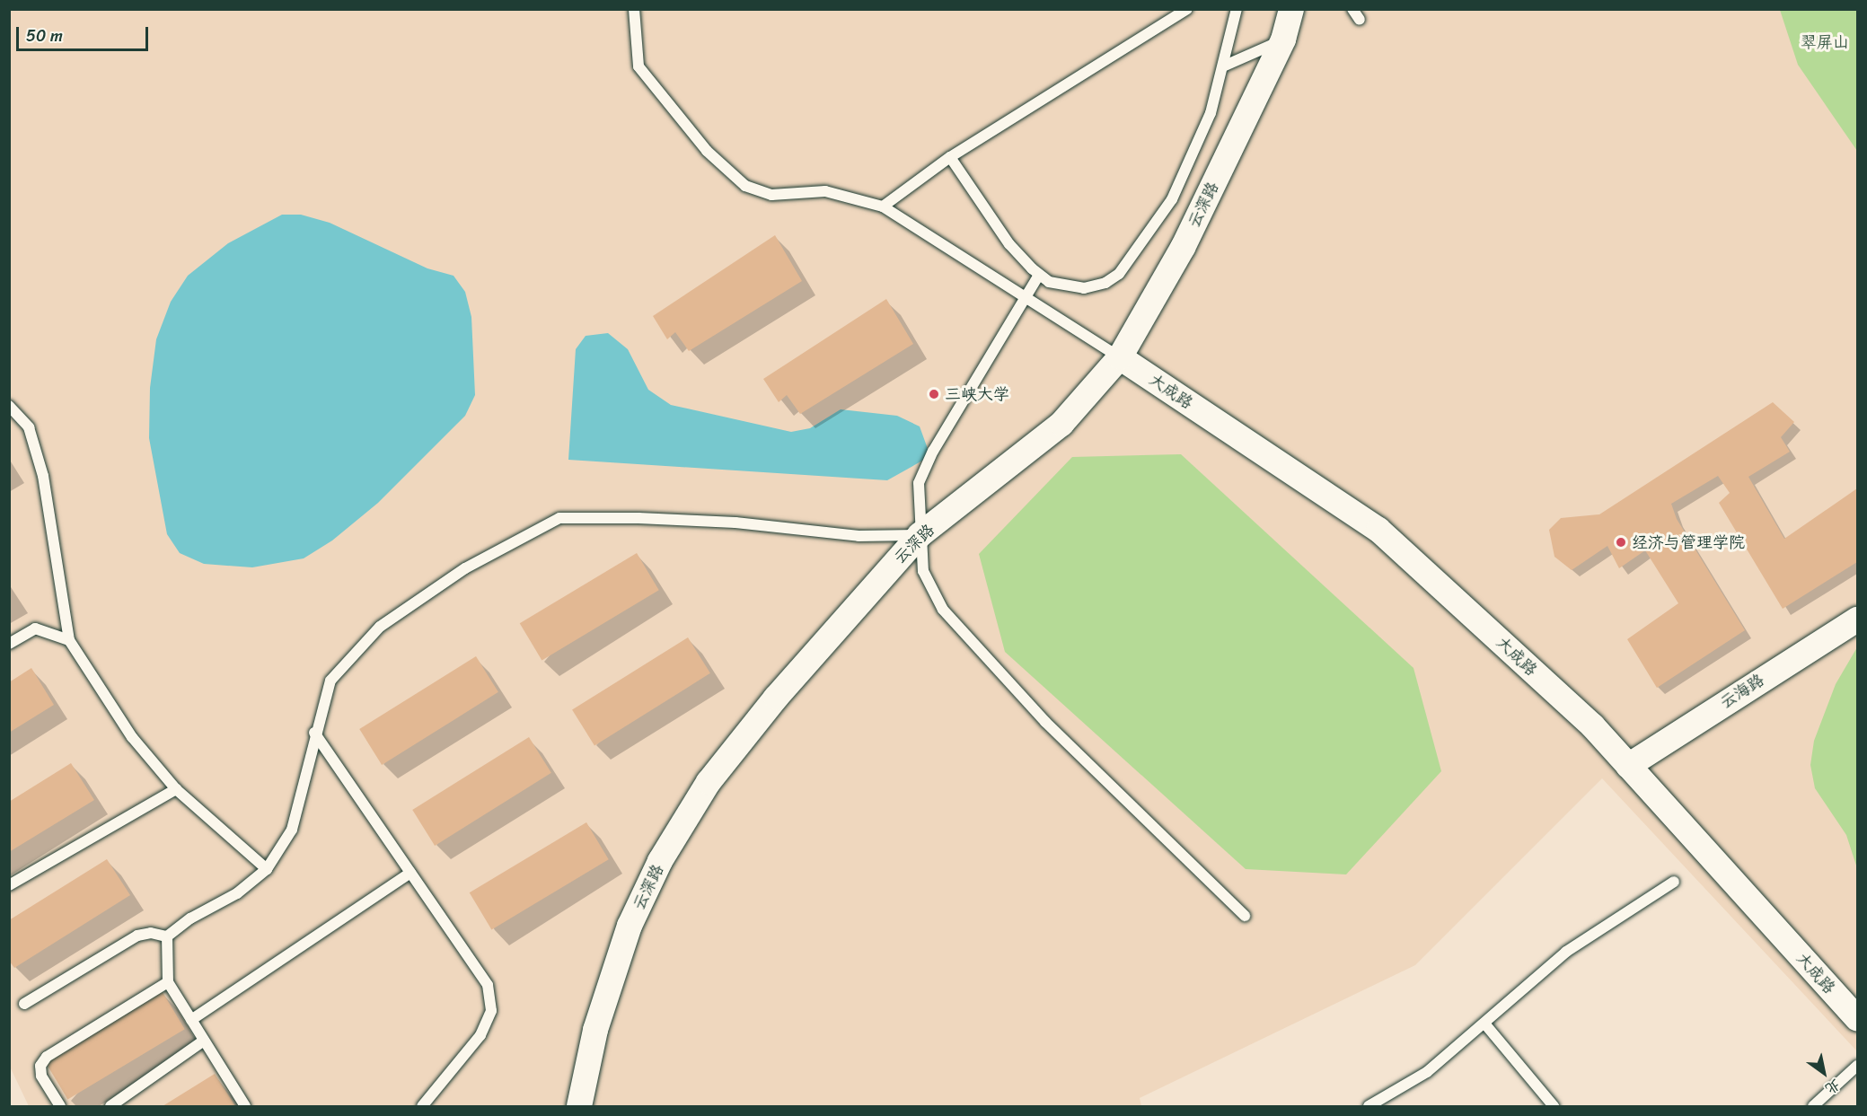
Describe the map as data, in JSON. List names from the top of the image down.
{
  "streets": {
    "street": ["云深路", "大成路", "云海路"]
  },
  "crossings": [
    ["云深路", "大成路"],
    ["大成路", "云海路"]
  ],
  "parks": ["翠屏山"],
  "places": ["三峡大学", "经济与管理学院"],
  "scale_bar": "50 m",
  "north": "bottom right"
}
